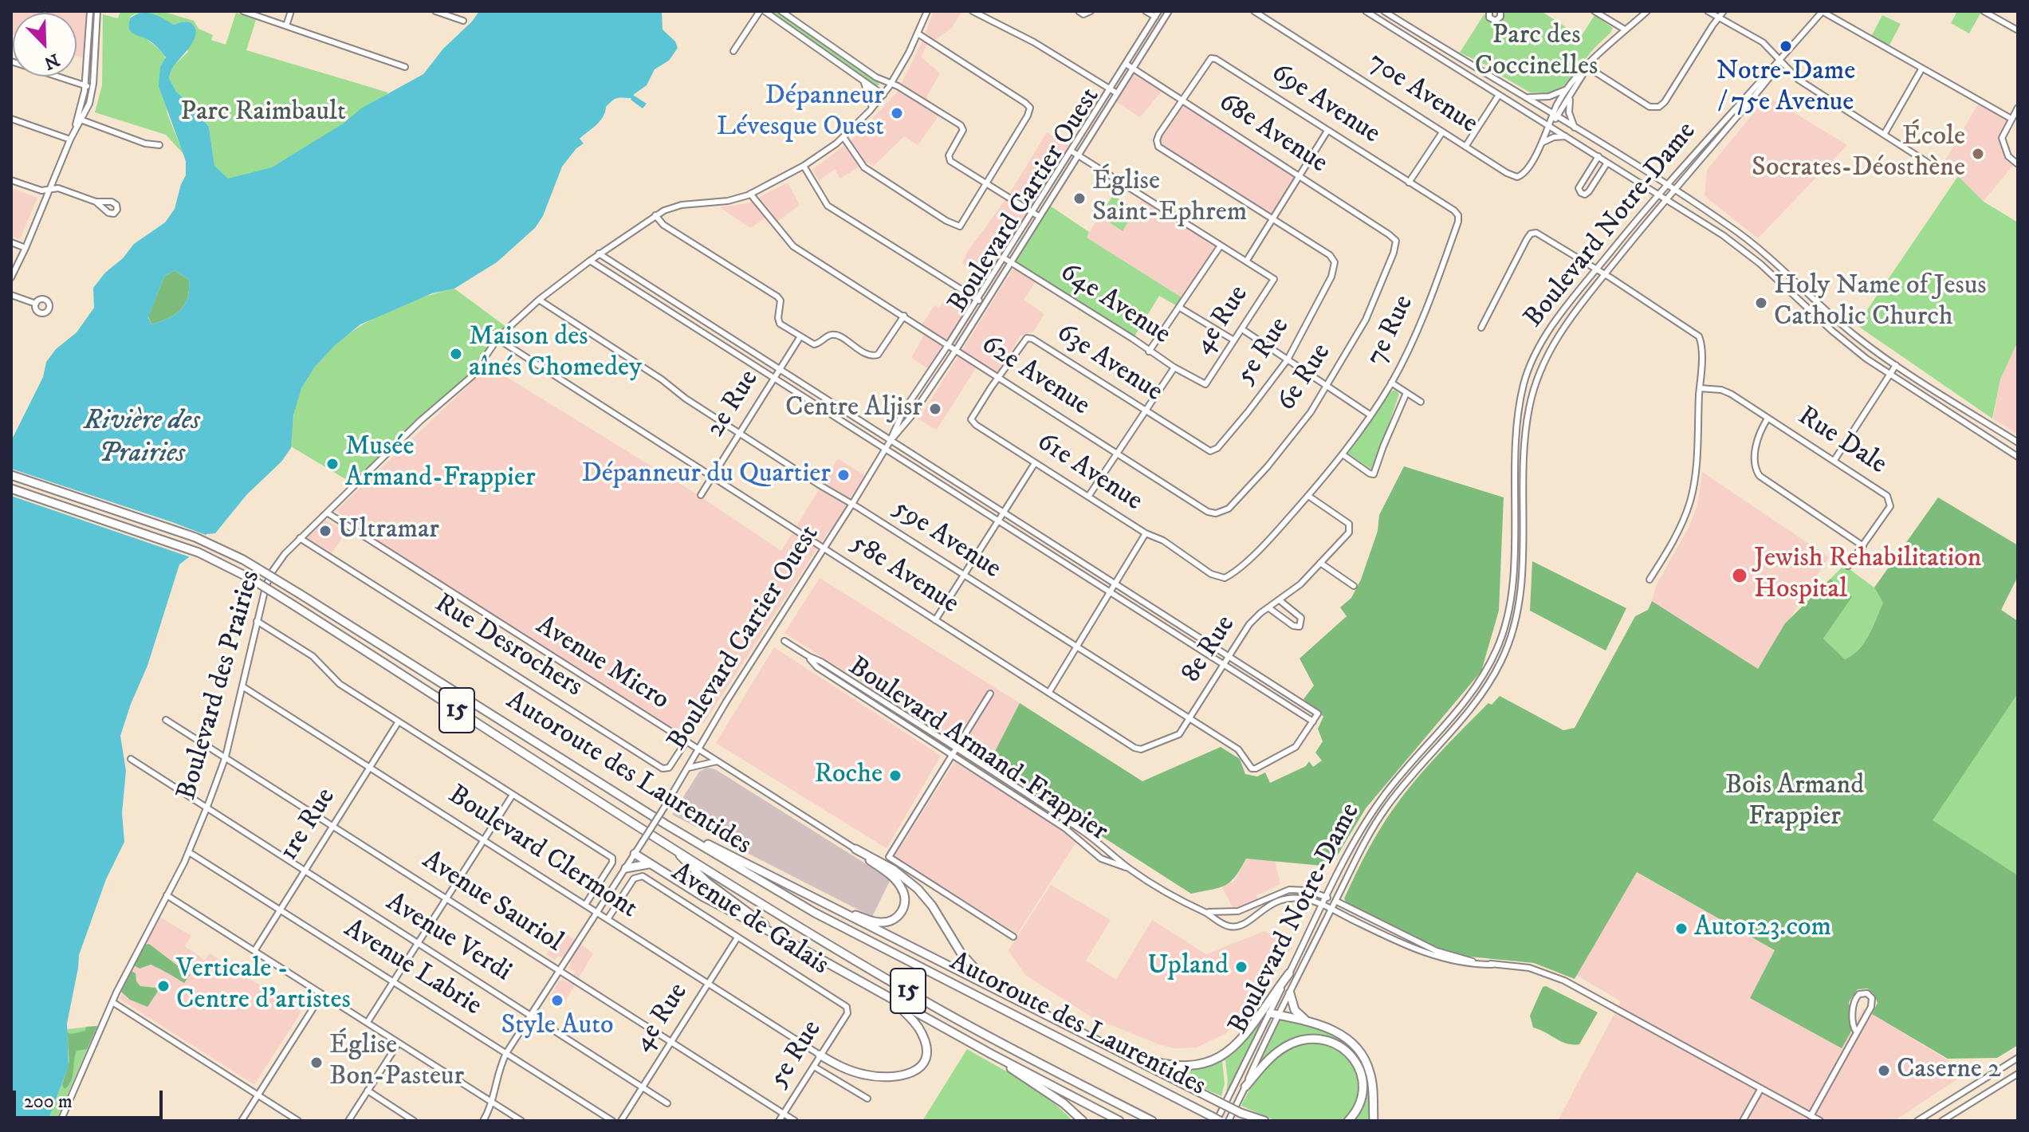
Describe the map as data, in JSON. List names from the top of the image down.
{
  "streets": {
    "highway": ["15", "Autoroute des Laurentides"],
    "street": [
      "70e Avenue",
      "69e Avenue",
      "68e Avenue",
      "Boulevard Cartier Ouest",
      "Boulevard Notre-Dame",
      "64e Avenue",
      "4e Rue",
      "7e Rue",
      "5e Rue",
      "63e Avenue",
      "62e Avenue",
      "6e Rue",
      "2e Rue",
      "Rue Dale",
      "61e Avenue",
      "59e Avenue",
      "58e Avenue",
      "Rue Desrochers",
      "8e Rue",
      "Avenue Micro",
      "Boulevard des Prairies",
      "Boulevard Armand-Frappier",
      "1re Rue",
      "Boulevard Clermont",
      "Avenue Sauriol",
      "Avenue de Galais",
      "Avenue Verdi",
      "Avenue Labrie"
    ]
  },
  "crossings": [
    ["69e Avenue", "68e Avenue"],
    ["69e Avenue", "4e Rue"],
    ["69e Avenue", "7e Rue"],
    ["68e Avenue", "Boulevard Cartier Ouest"],
    ["68e Avenue", "4e Rue"],
    ["68e Avenue", "6e Rue"],
    ["Boulevard Cartier Ouest", "64e Avenue"],
    ["Boulevard Cartier Ouest", "62e Avenue"],
    ["Boulevard Cartier Ouest", "59e Avenue"],
    ["Boulevard Cartier Ouest", "58e Avenue"],
    ["Boulevard Cartier Ouest", "Avenue Micro"],
    ["Boulevard Cartier Ouest", "Boulevard Clermont"],
    ["Boulevard Cartier Ouest", "Avenue Sauriol"],
    ["Boulevard Cartier Ouest", "Avenue Verdi"],
    ["Boulevard Cartier Ouest", "Avenue Labrie"],
    ["Boulevard Notre-Dame", "Boulevard Armand-Frappier"],
    ["Boulevard Notre-Dame", "Autoroute des Laurentides"],
    ["64e Avenue", "4e Rue"],
    ["4e Rue", "5e Rue"],
    ["4e Rue", "63e Avenue"],
    ["4e Rue", "62e Avenue"],
    ["4e Rue", "61e Avenue"],
    ["4e Rue", "Boulevard Clermont"],
    ["4e Rue", "Avenue Sauriol"],
    ["4e Rue", "Avenue de Galais"],
    ["4e Rue", "Avenue Verdi"],
    ["7e Rue", "61e Avenue"],
    ["7e Rue", "8e Rue"],
    ["5e Rue", "63e Avenue"],
    ["5e Rue", "Boulevard Clermont"],
    ["5e Rue", "Avenue Sauriol"],
    ["5e Rue", "Avenue de Galais"],
    ["63e Avenue", "62e Avenue"],
    ["63e Avenue", "61e Avenue"],
    ["62e Avenue", "6e Rue"],
    ["62e Avenue", "61e Avenue"],
    ["62e Avenue", "Boulevard des Prairies"],
    ["2e Rue", "59e Avenue"],
    ["2e Rue", "58e Avenue"],
    ["59e Avenue", "58e Avenue"],
    ["59e Avenue", "8e Rue"],
    ["59e Avenue", "Boulevard des Prairies"],
    ["58e Avenue", "8e Rue"],
    ["58e Avenue", "Boulevard des Prairies"],
    ["Rue Desrochers", "Avenue Micro"],
    ["Rue Desrochers", "Boulevard des Prairies"],
    ["Avenue Micro", "Boulevard des Prairies"],
    ["Boulevard des Prairies", "Boulevard Clermont"],
    ["Boulevard des Prairies", "Avenue Sauriol"],
    ["Boulevard des Prairies", "Avenue Verdi"],
    ["Boulevard des Prairies", "Avenue Labrie"],
    ["1re Rue", "Boulevard Clermont"],
    ["1re Rue", "Avenue Sauriol"],
    ["1re Rue", "Avenue Verdi"],
    ["1re Rue", "Avenue Labrie"],
    ["Boulevard Clermont", "Avenue de Galais"]
  ],
  "water": ["Rivière des Prairies"],
  "parks": ["Parc des Coccinelles", "Parc Raimbault", "Bois Armand Frappier"],
  "places": [
    "Notre-Dame / 75e Avenue",
    "Dépanneur Lévesque Ouest",
    "École Socrates-Déosthène",
    "Église Saint-Ephrem",
    "Holy Name of Jesus Catholic Church",
    "Maison des aînés Chomedey",
    "Centre Aljisr",
    "Musée Armand-Frappier",
    "Dépanneur du Quartier",
    "Ultramar",
    "Jewish Rehabilitation Hospital",
    "Roche",
    "Auto123.com",
    "Upland",
    "Verticale - Centre d'artistes",
    "Style Auto",
    "Église Bon-Pasteur",
    "Caserne 2"
  ],
  "scale_bar": "200 m",
  "north": "bottom right"
}
